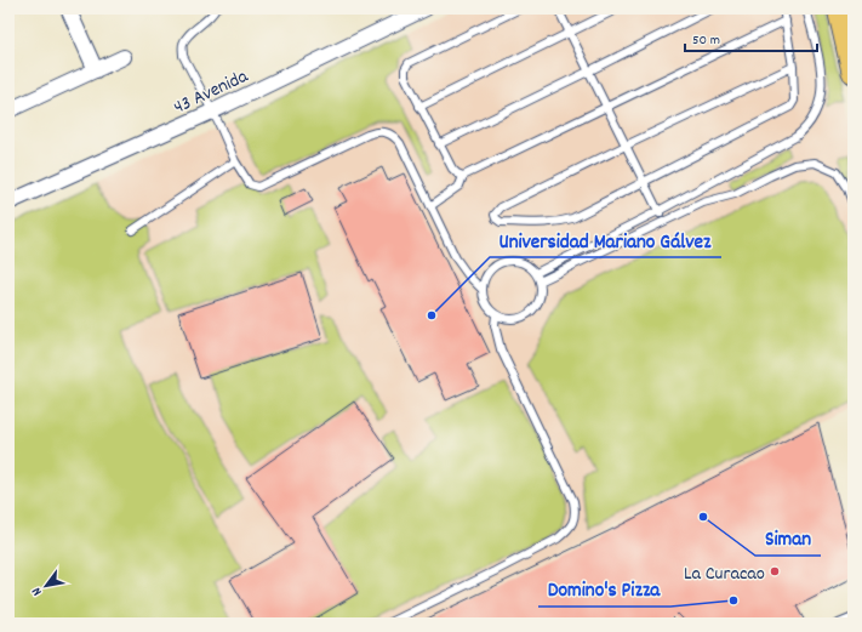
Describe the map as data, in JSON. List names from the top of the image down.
{
  "streets": {
    "street": ["43 Avenida"]
  },
  "places": [
    "Universidad Mariano Gálvez",
    "Siman",
    "La Curacao",
    "Domino's Pizza"
  ],
  "scale_bar": "50 m",
  "north": "bottom left"
}
